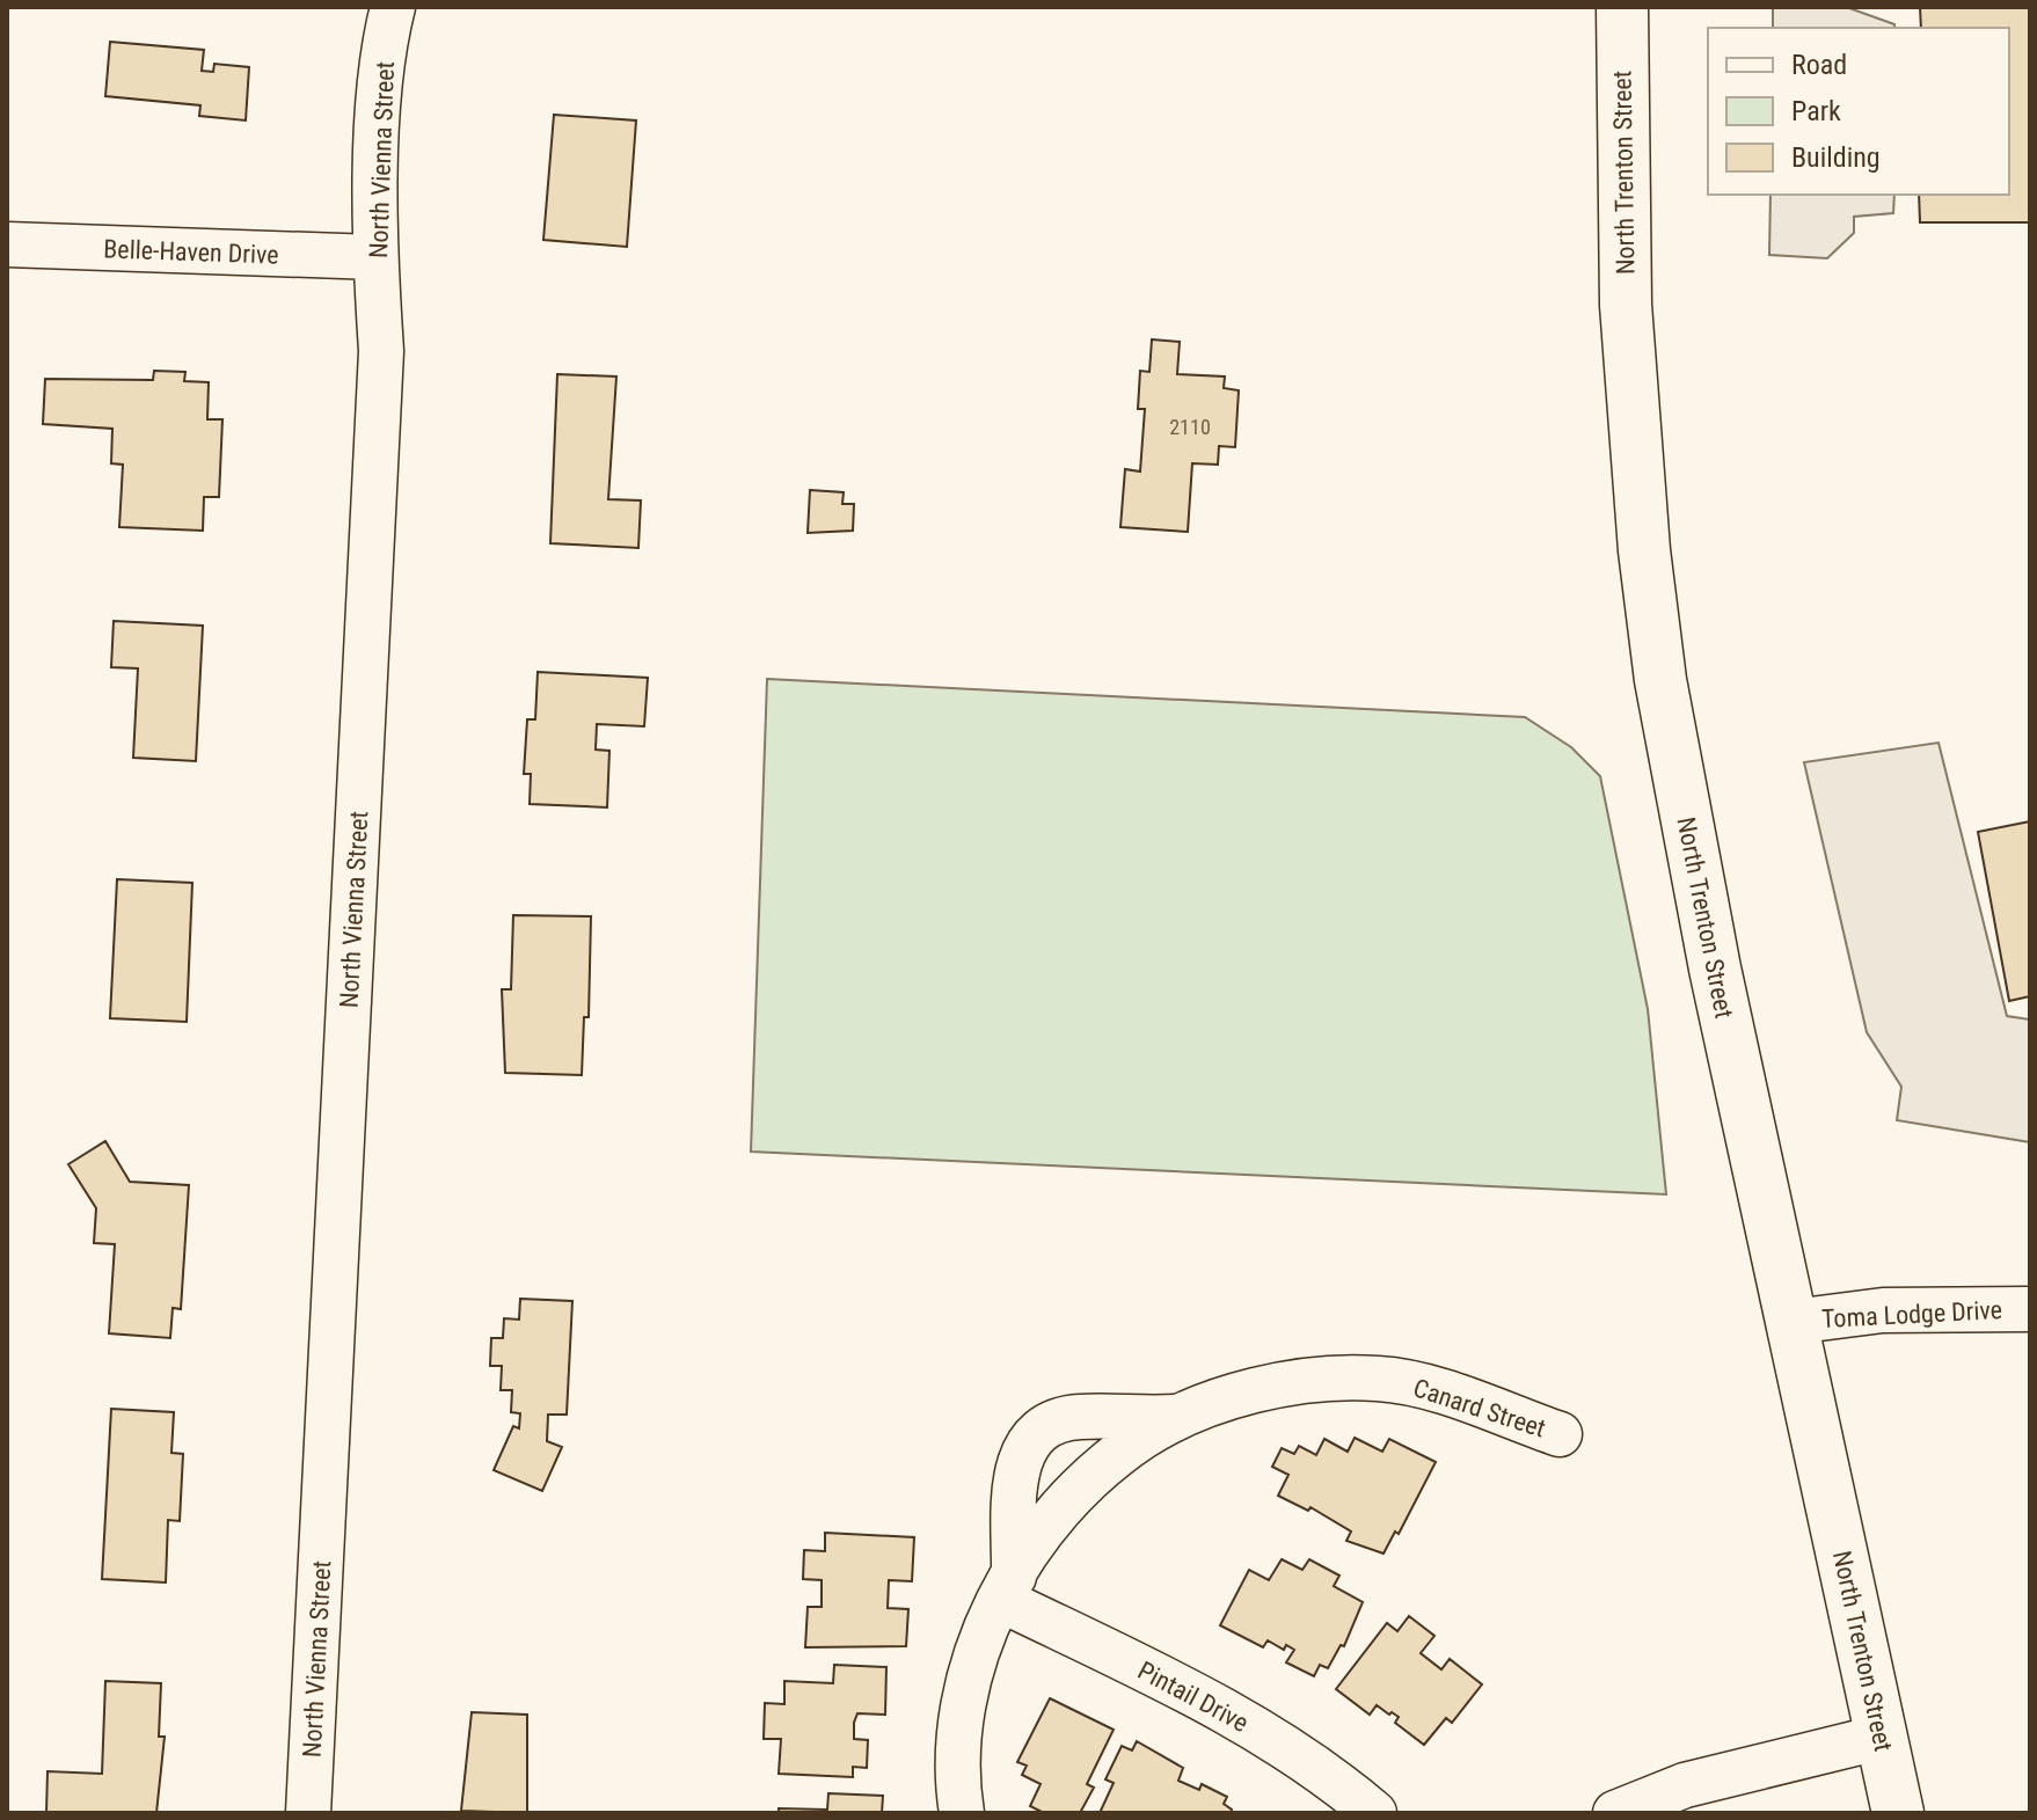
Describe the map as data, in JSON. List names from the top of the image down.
{
  "streets": {
    "highway": ["North Trenton Street"],
    "street": [
      "North Vienna Street",
      "Belle-Haven Drive",
      "Toma Lodge Drive",
      "Canard Street",
      "Pintail Drive"
    ]
  },
  "crossings": [
    ["North Vienna Street", "Belle-Haven Drive"],
    ["North Trenton Street", "Toma Lodge Drive"],
    ["Canard Street", "Pintail Drive"]
  ],
  "house_numbers": ["2110"],
  "legend": ["Road", "Park", "Building"]
}
